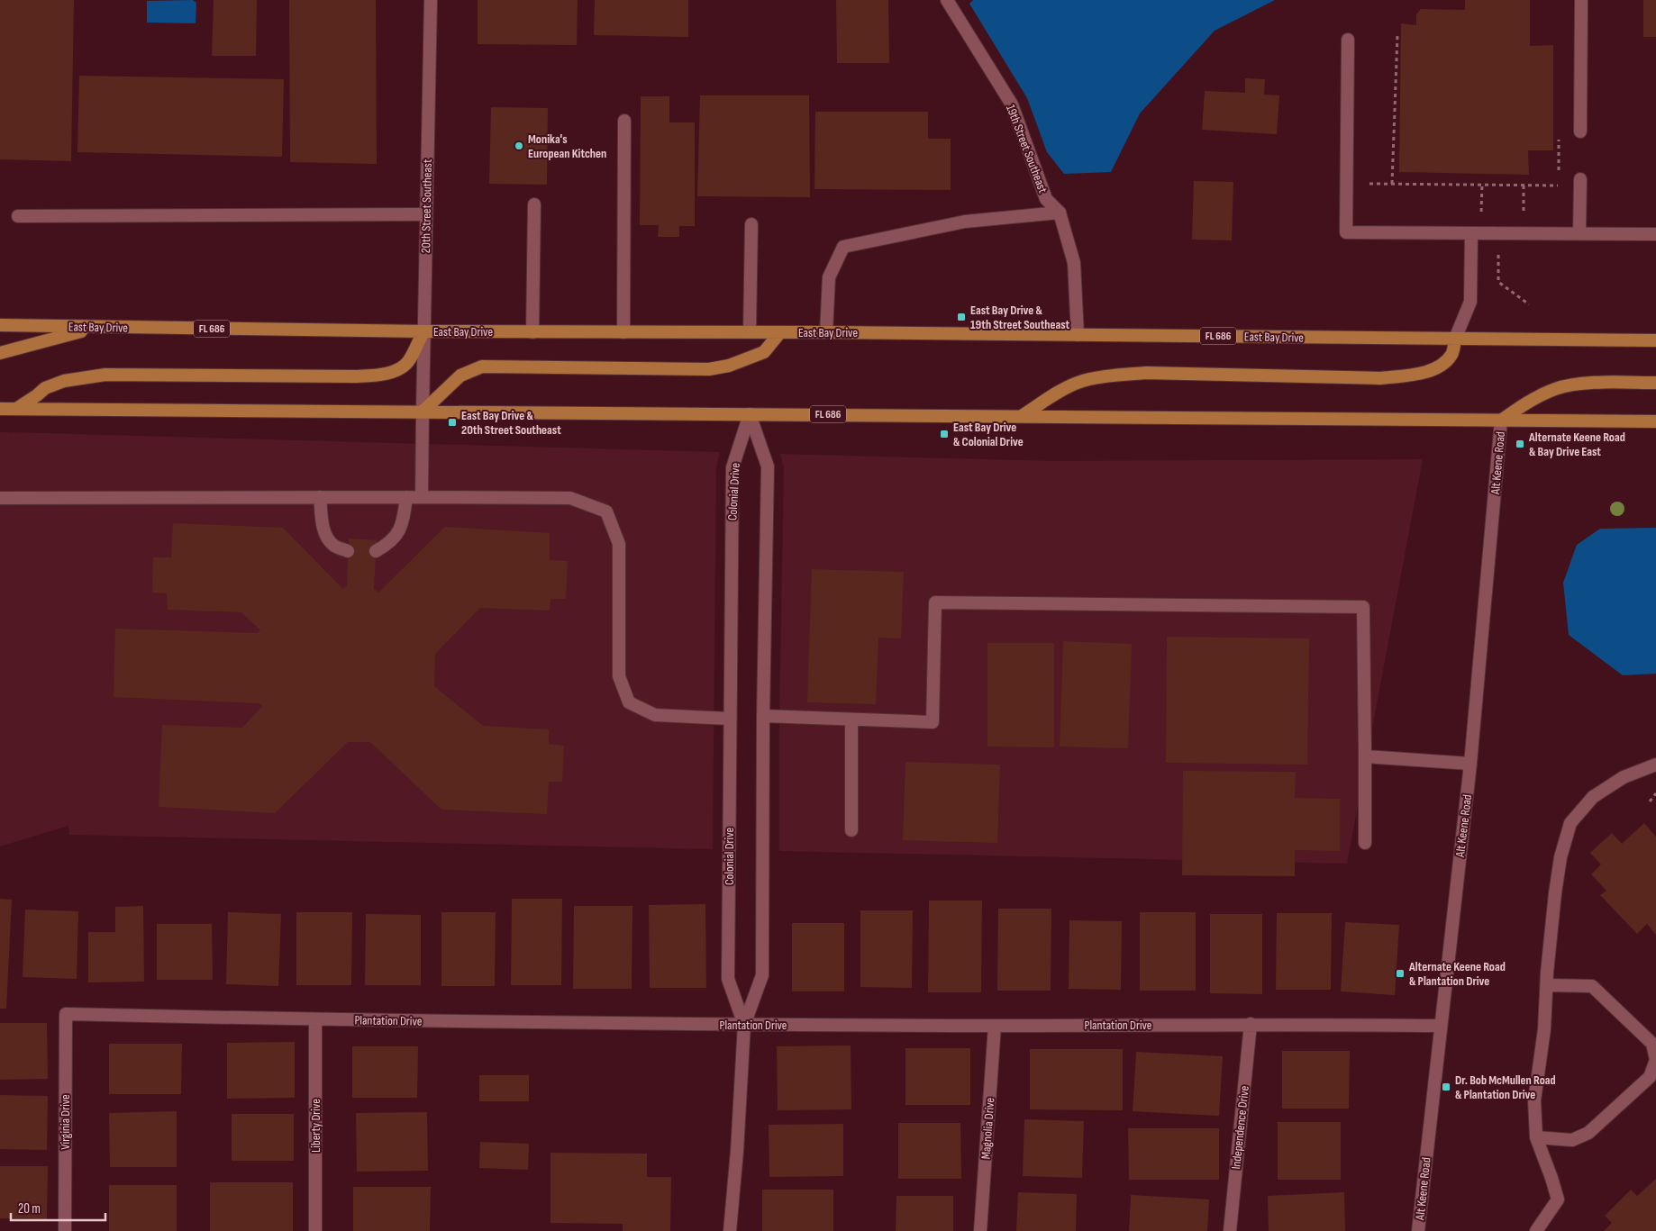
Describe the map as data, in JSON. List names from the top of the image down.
{
  "streets": {
    "main road": ["East Bay Drive", "FL 686"],
    "street": [
      "19th Street Southeast",
      "20th Street Southeast",
      "Alt Keene Road",
      "Colonial Drive",
      "Plantation Drive",
      "Virginia Drive",
      "Liberty Drive",
      "Independence Drive",
      "Magnolia Drive"
    ]
  },
  "crossings": [
    ["19th Street Southeast", "East Bay Drive"],
    ["20th Street Southeast", "East Bay Drive"],
    ["20th Street Southeast", "FL 686"],
    ["FL 686", "Alt Keene Road"],
    ["FL 686", "Colonial Drive"],
    ["Alt Keene Road", "Plantation Drive"],
    ["Colonial Drive", "Plantation Drive"],
    ["Plantation Drive", "Virginia Drive"],
    ["Plantation Drive", "Liberty Drive"],
    ["Plantation Drive", "Independence Drive"],
    ["Plantation Drive", "Magnolia Drive"]
  ],
  "places": {
    "other": ["Monika's European Kitchen"],
    "transit": [
      "East Bay Drive & 19th Street Southeast",
      "East Bay Drive & 20th Street Southeast",
      "East Bay Drive & Colonial Drive",
      "Alternate Keene Road & Bay Drive East",
      "Alternate Keene Road & Plantation Drive",
      "Dr. Bob McMullen Road & Plantation Drive"
    ]
  },
  "scale_bar": "20 m"
}
